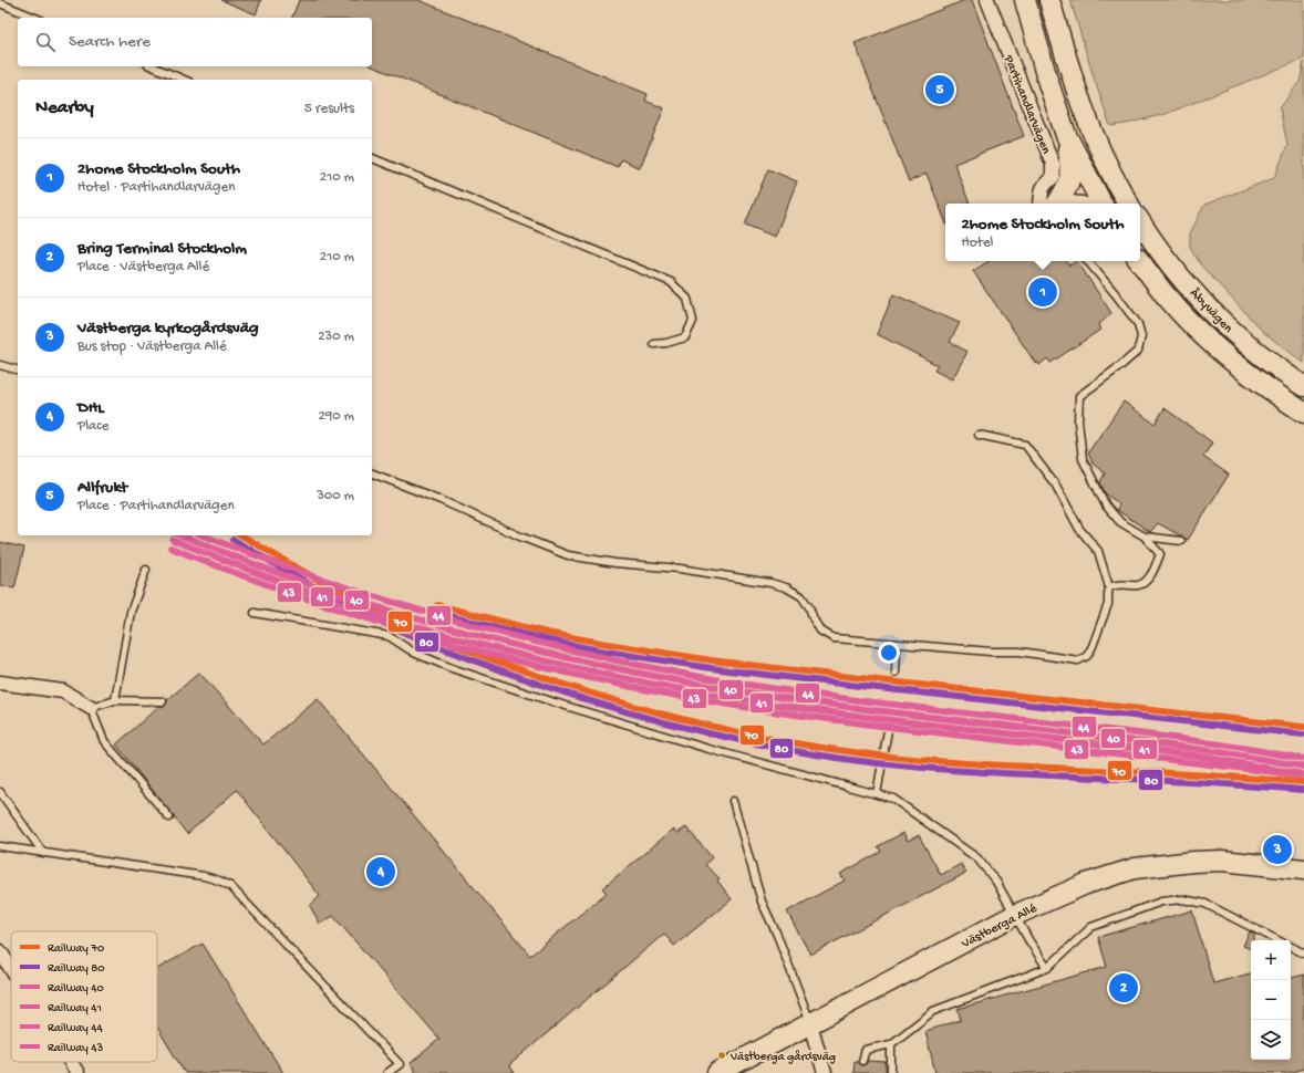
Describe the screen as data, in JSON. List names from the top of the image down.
{
  "streets": {
    "street": ["Partihandlarvägen", "Åbyvägen", "Västberga Allé"]
  },
  "places": ["Västberga gårdsväg"],
  "lines": [
    "rail line 70",
    "rail line 40",
    "rail line 44",
    "rail line 80",
    "rail line 41",
    "rail line 43"
  ],
  "legend": [
    "Railway 70",
    "Railway 80",
    "Railway 40",
    "Railway 41",
    "Railway 44",
    "Railway 43"
  ],
  "page": {
    "search": "Search here",
    "pins": [
      "5",
      "1",
      "3",
      "4",
      "2"
    ],
    "heading": ["Nearby", "5 results"],
    "list": [
      {
        "mark": "1",
        "name": "2home Stockholm South",
        "note": "Hotel · Partihandlarvägen",
        "value": "210 m"
      },
      {
        "mark": "2",
        "name": "Bring Terminal Stockholm",
        "note": "Place · Västberga Allé",
        "value": "210 m"
      },
      {
        "mark": "3",
        "name": "Västberga kyrkogårdsväg",
        "note": "Bus stop · Västberga Allé",
        "value": "230 m"
      },
      {
        "mark": "4",
        "name": "DHL",
        "note": "Place",
        "value": "290 m"
      },
      {
        "mark": "5",
        "name": "Allfrukt",
        "note": "Place · Partihandlarvägen",
        "value": "300 m"
      }
    ],
    "popup": ["2home Stockholm South", "Hotel"],
    "map_buttons": ["+", "−"]
  }
}
